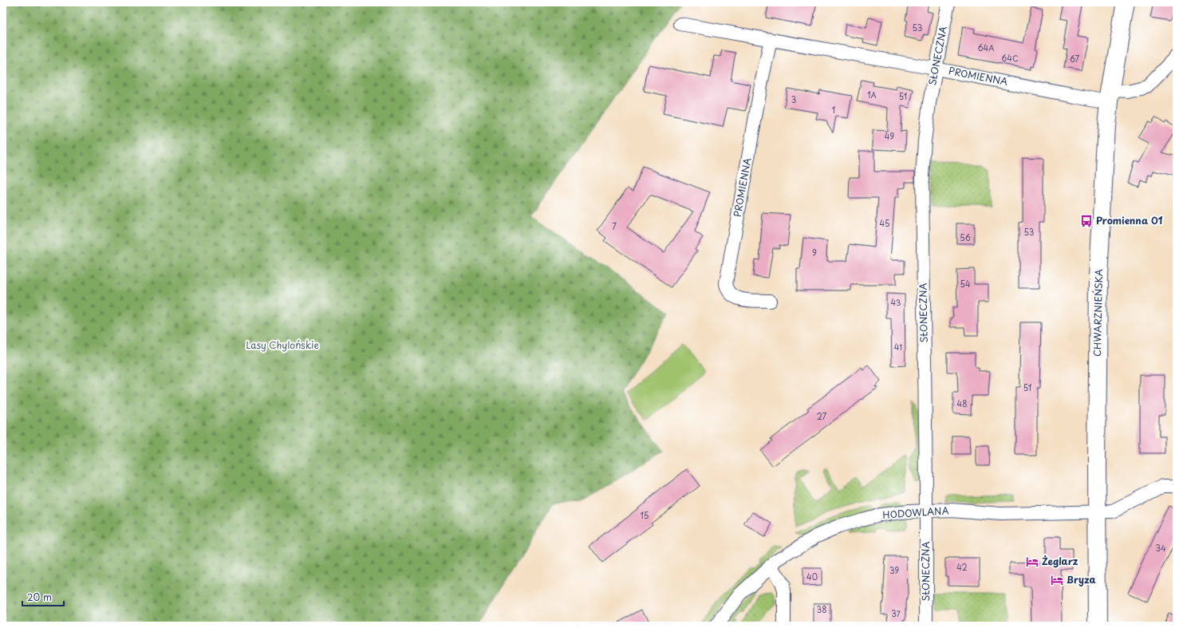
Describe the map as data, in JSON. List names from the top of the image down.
{
  "streets": {
    "main road": ["CHWARZNIEŃSKA"],
    "street": ["SŁONECZNA", "PROMIENNA", "HODOWLANA"]
  },
  "crossings": [
    ["SŁONECZNA", "PROMIENNA"],
    ["SŁONECZNA", "HODOWLANA"],
    ["PROMIENNA", "CHWARZNIEŃSKA"],
    ["CHWARZNIEŃSKA", "HODOWLANA"]
  ],
  "parks": ["Lasy Chylońskie"],
  "places": {
    "bus stop": ["Promienna 01"],
    "hotel": ["Żeglarz", "Bryza"]
  },
  "house_numbers": [
    "53",
    "64A",
    "64C",
    "67",
    "1A",
    "51",
    "3",
    "1",
    "49",
    "45",
    "7",
    "53",
    "56",
    "9",
    "54",
    "43",
    "41",
    "51",
    "48",
    "27",
    "15",
    "34",
    "42",
    "39",
    "40",
    "38",
    "37"
  ],
  "scale_bar": "20 m"
}
